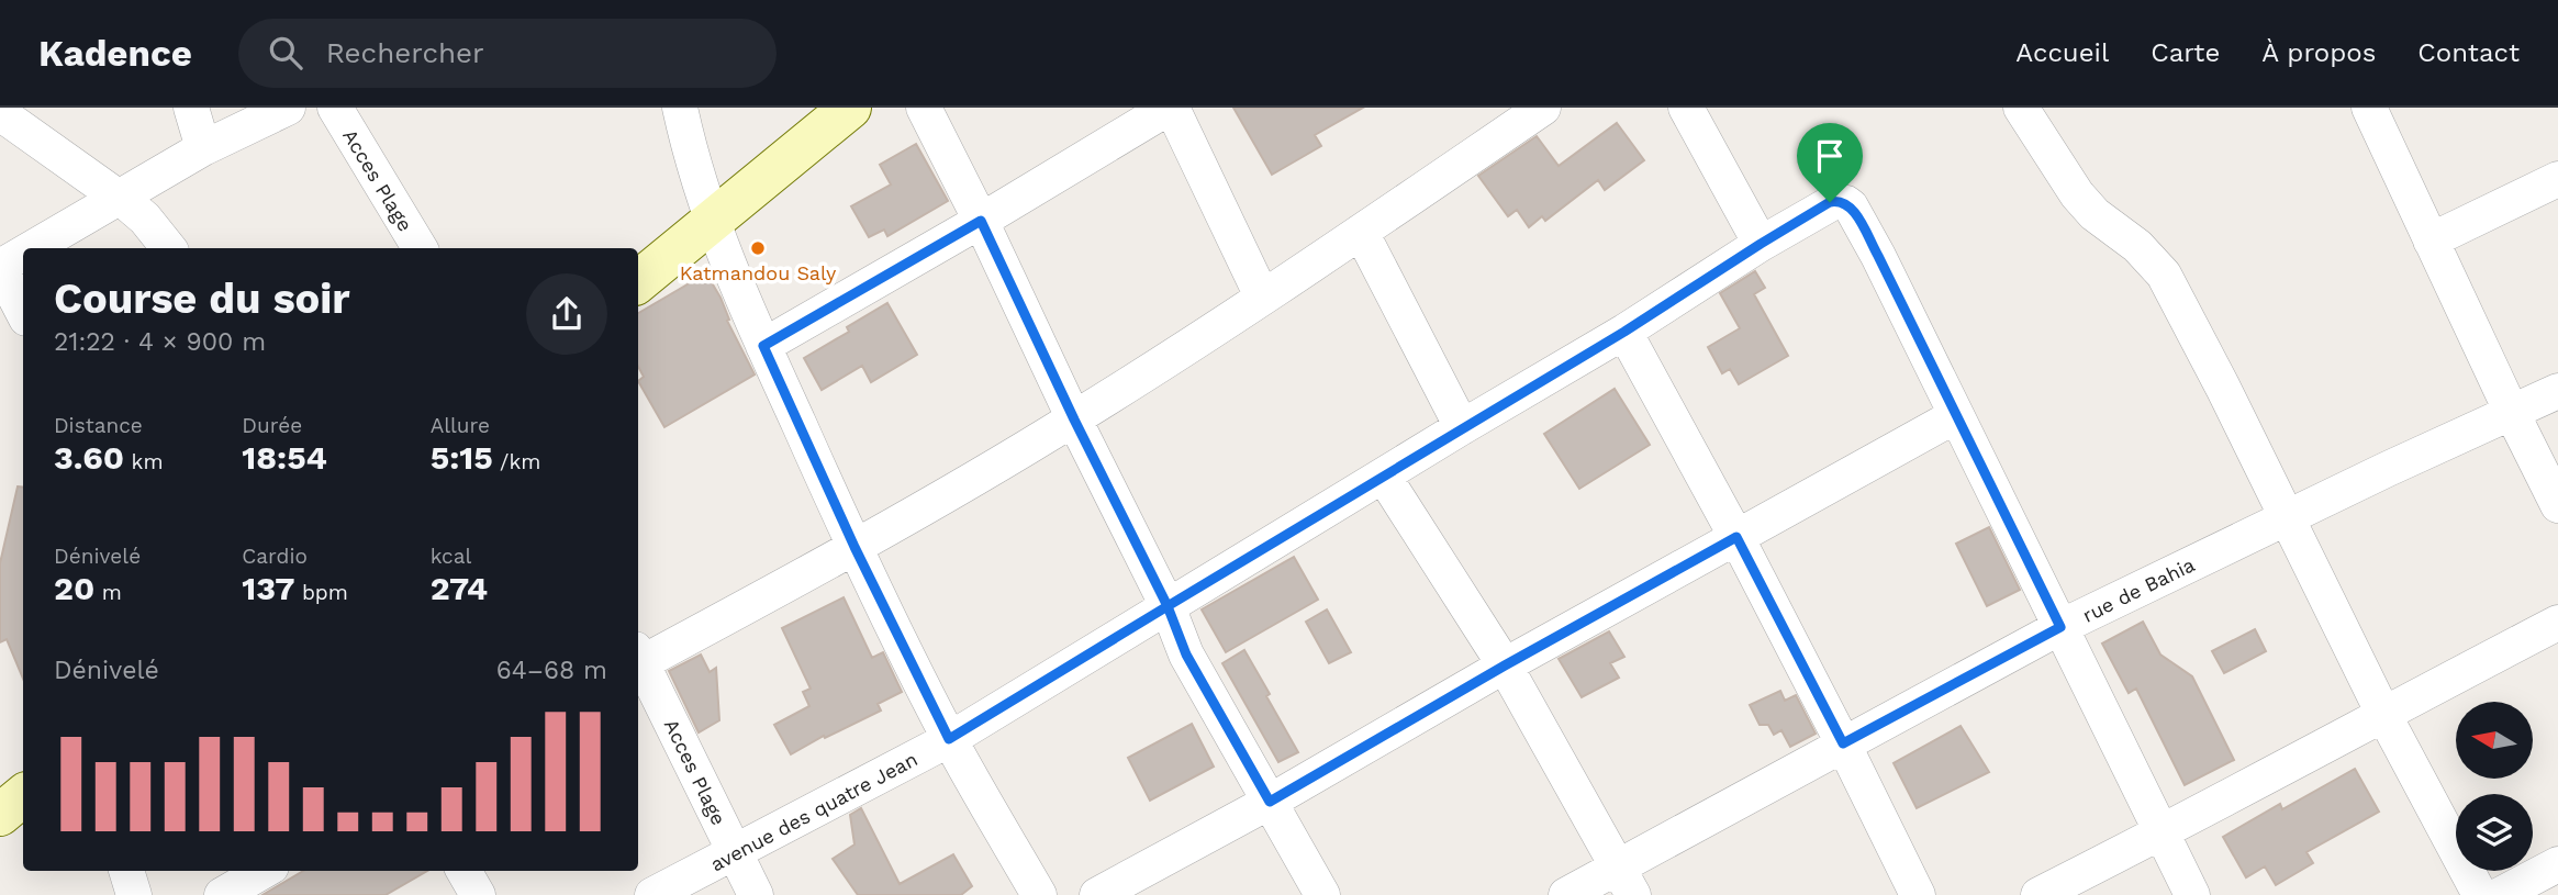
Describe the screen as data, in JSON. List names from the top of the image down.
{
  "streets": {
    "street": ["Acces Plage", "rue de Bahia", "avenue des quatre Jean"]
  },
  "crossings": [
    ["Acces Plage", "avenue des quatre Jean"]
  ],
  "places": ["Katmandou Saly"],
  "north": "left",
  "page": {
    "header": "Kadence",
    "search": "Rechercher",
    "nav": [
      "Accueil",
      "Carte",
      "À propos",
      "Contact"
    ],
    "heading": ["Course du soir", "21:22 · 4 × 900 m"],
    "stats": [
      ["Distance", "3.60 km"],
      ["Durée", "18:54"],
      ["Allure", "5:15 /km"],
      ["Dénivelé", "20 m"],
      ["Cardio", "137 bpm"],
      ["kcal", "274"]
    ],
    "chart": ["Dénivelé", "64–68 m"]
  }
}
